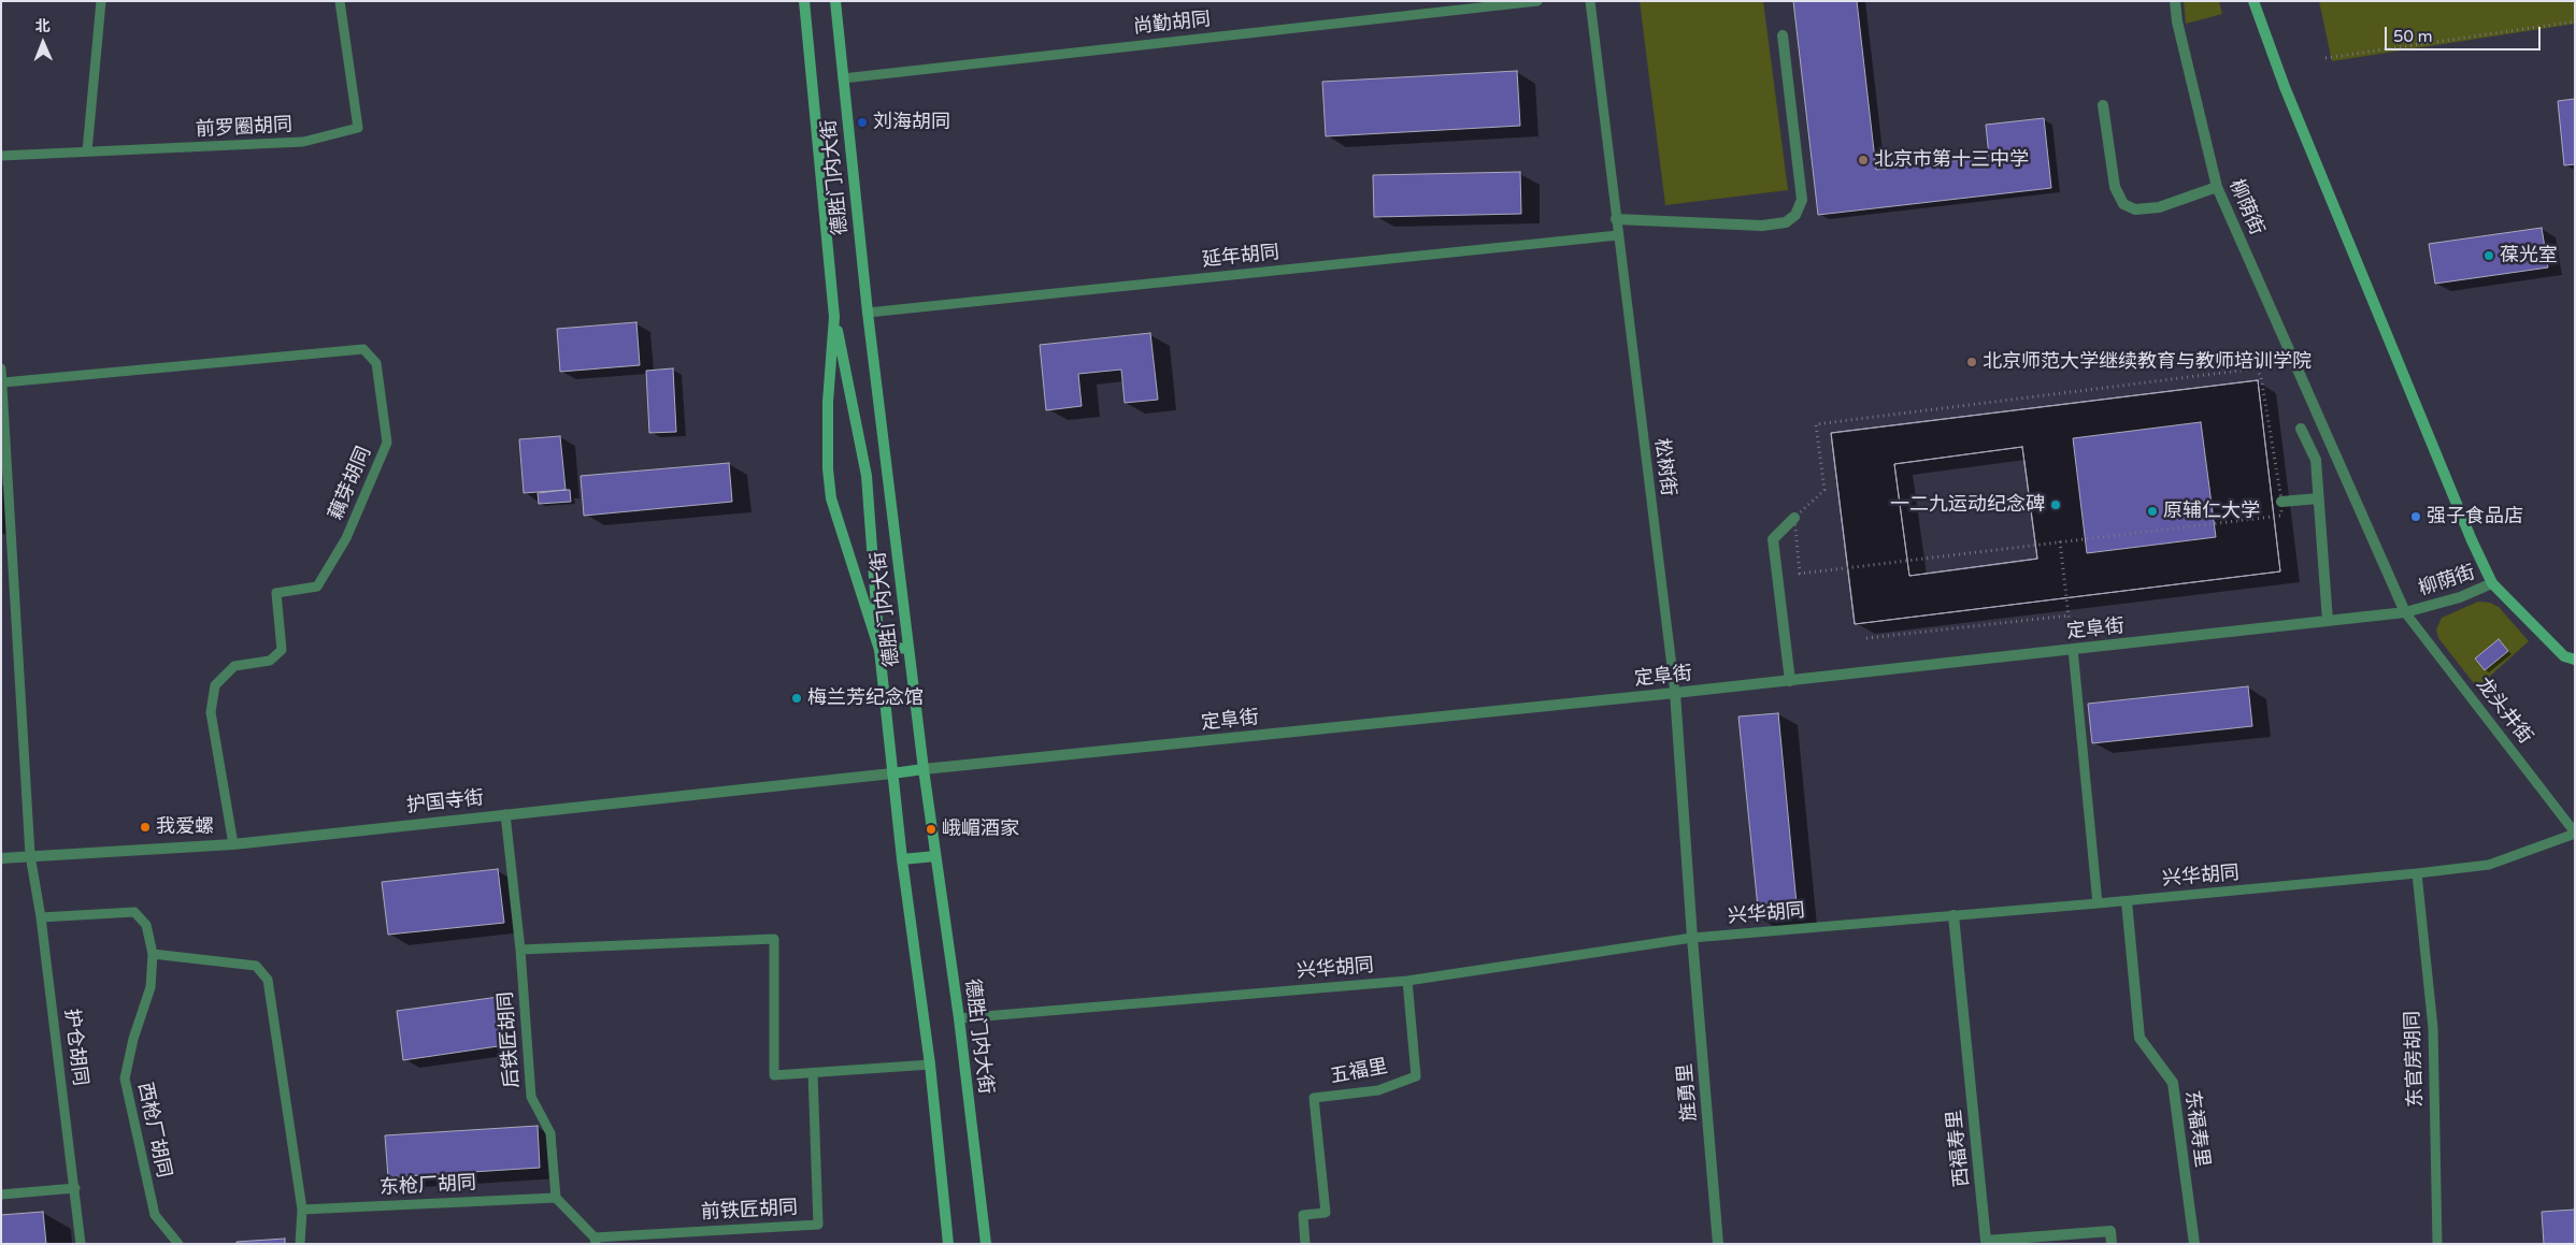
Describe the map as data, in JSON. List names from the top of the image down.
{
  "streets": {
    "main road": ["德胜门内大街", "柳荫街"],
    "street": [
      "松树街",
      "定阜街",
      "护国寺街",
      "旌勇里",
      "东福寿里",
      "西福寿里"
    ],
    "lane": [
      "尚勤胡同",
      "前罗圈胡同",
      "延年胡同",
      "藕芽胡同",
      "龙头井街",
      "兴华胡同",
      "后铁匠胡同",
      "护仓胡同",
      "东官房胡同",
      "五福里",
      "西枪厂胡同",
      "东枪厂胡同",
      "前铁匠胡同"
    ]
  },
  "crossings": [
    ["尚勤胡同", "德胜门内大街"],
    ["德胜门内大街", "延年胡同"],
    ["德胜门内大街", "定阜街"],
    ["德胜门内大街", "护国寺街"],
    ["德胜门内大街", "兴华胡同"],
    ["柳荫街", "定阜街"],
    ["柳荫街", "龙头井街"],
    ["延年胡同", "松树街"],
    ["松树街", "定阜街"],
    ["松树街", "兴华胡同"],
    ["松树街", "旌勇里"],
    ["藕芽胡同", "护国寺街"],
    ["藕芽胡同", "护仓胡同"],
    ["定阜街", "龙头井街"],
    ["龙头井街", "兴华胡同"],
    ["护国寺街", "后铁匠胡同"],
    ["护国寺街", "护仓胡同"],
    ["兴华胡同", "东官房胡同"],
    ["兴华胡同", "五福里"],
    ["兴华胡同", "旌勇里"],
    ["兴华胡同", "东福寿里"],
    ["兴华胡同", "西福寿里"],
    ["后铁匠胡同", "东枪厂胡同"],
    ["护仓胡同", "西枪厂胡同"]
  ],
  "places": [
    "刘海胡同",
    "北京市第十三中学",
    "葆光室",
    "北京师范大学继续教育与教师培训学院",
    "一二九运动纪念碑",
    "原辅仁大学",
    "强子食品店",
    "梅兰芳纪念馆",
    "我爱螺",
    "峨嵋酒家"
  ],
  "scale_bar": "50 m",
  "north": "top"
}
